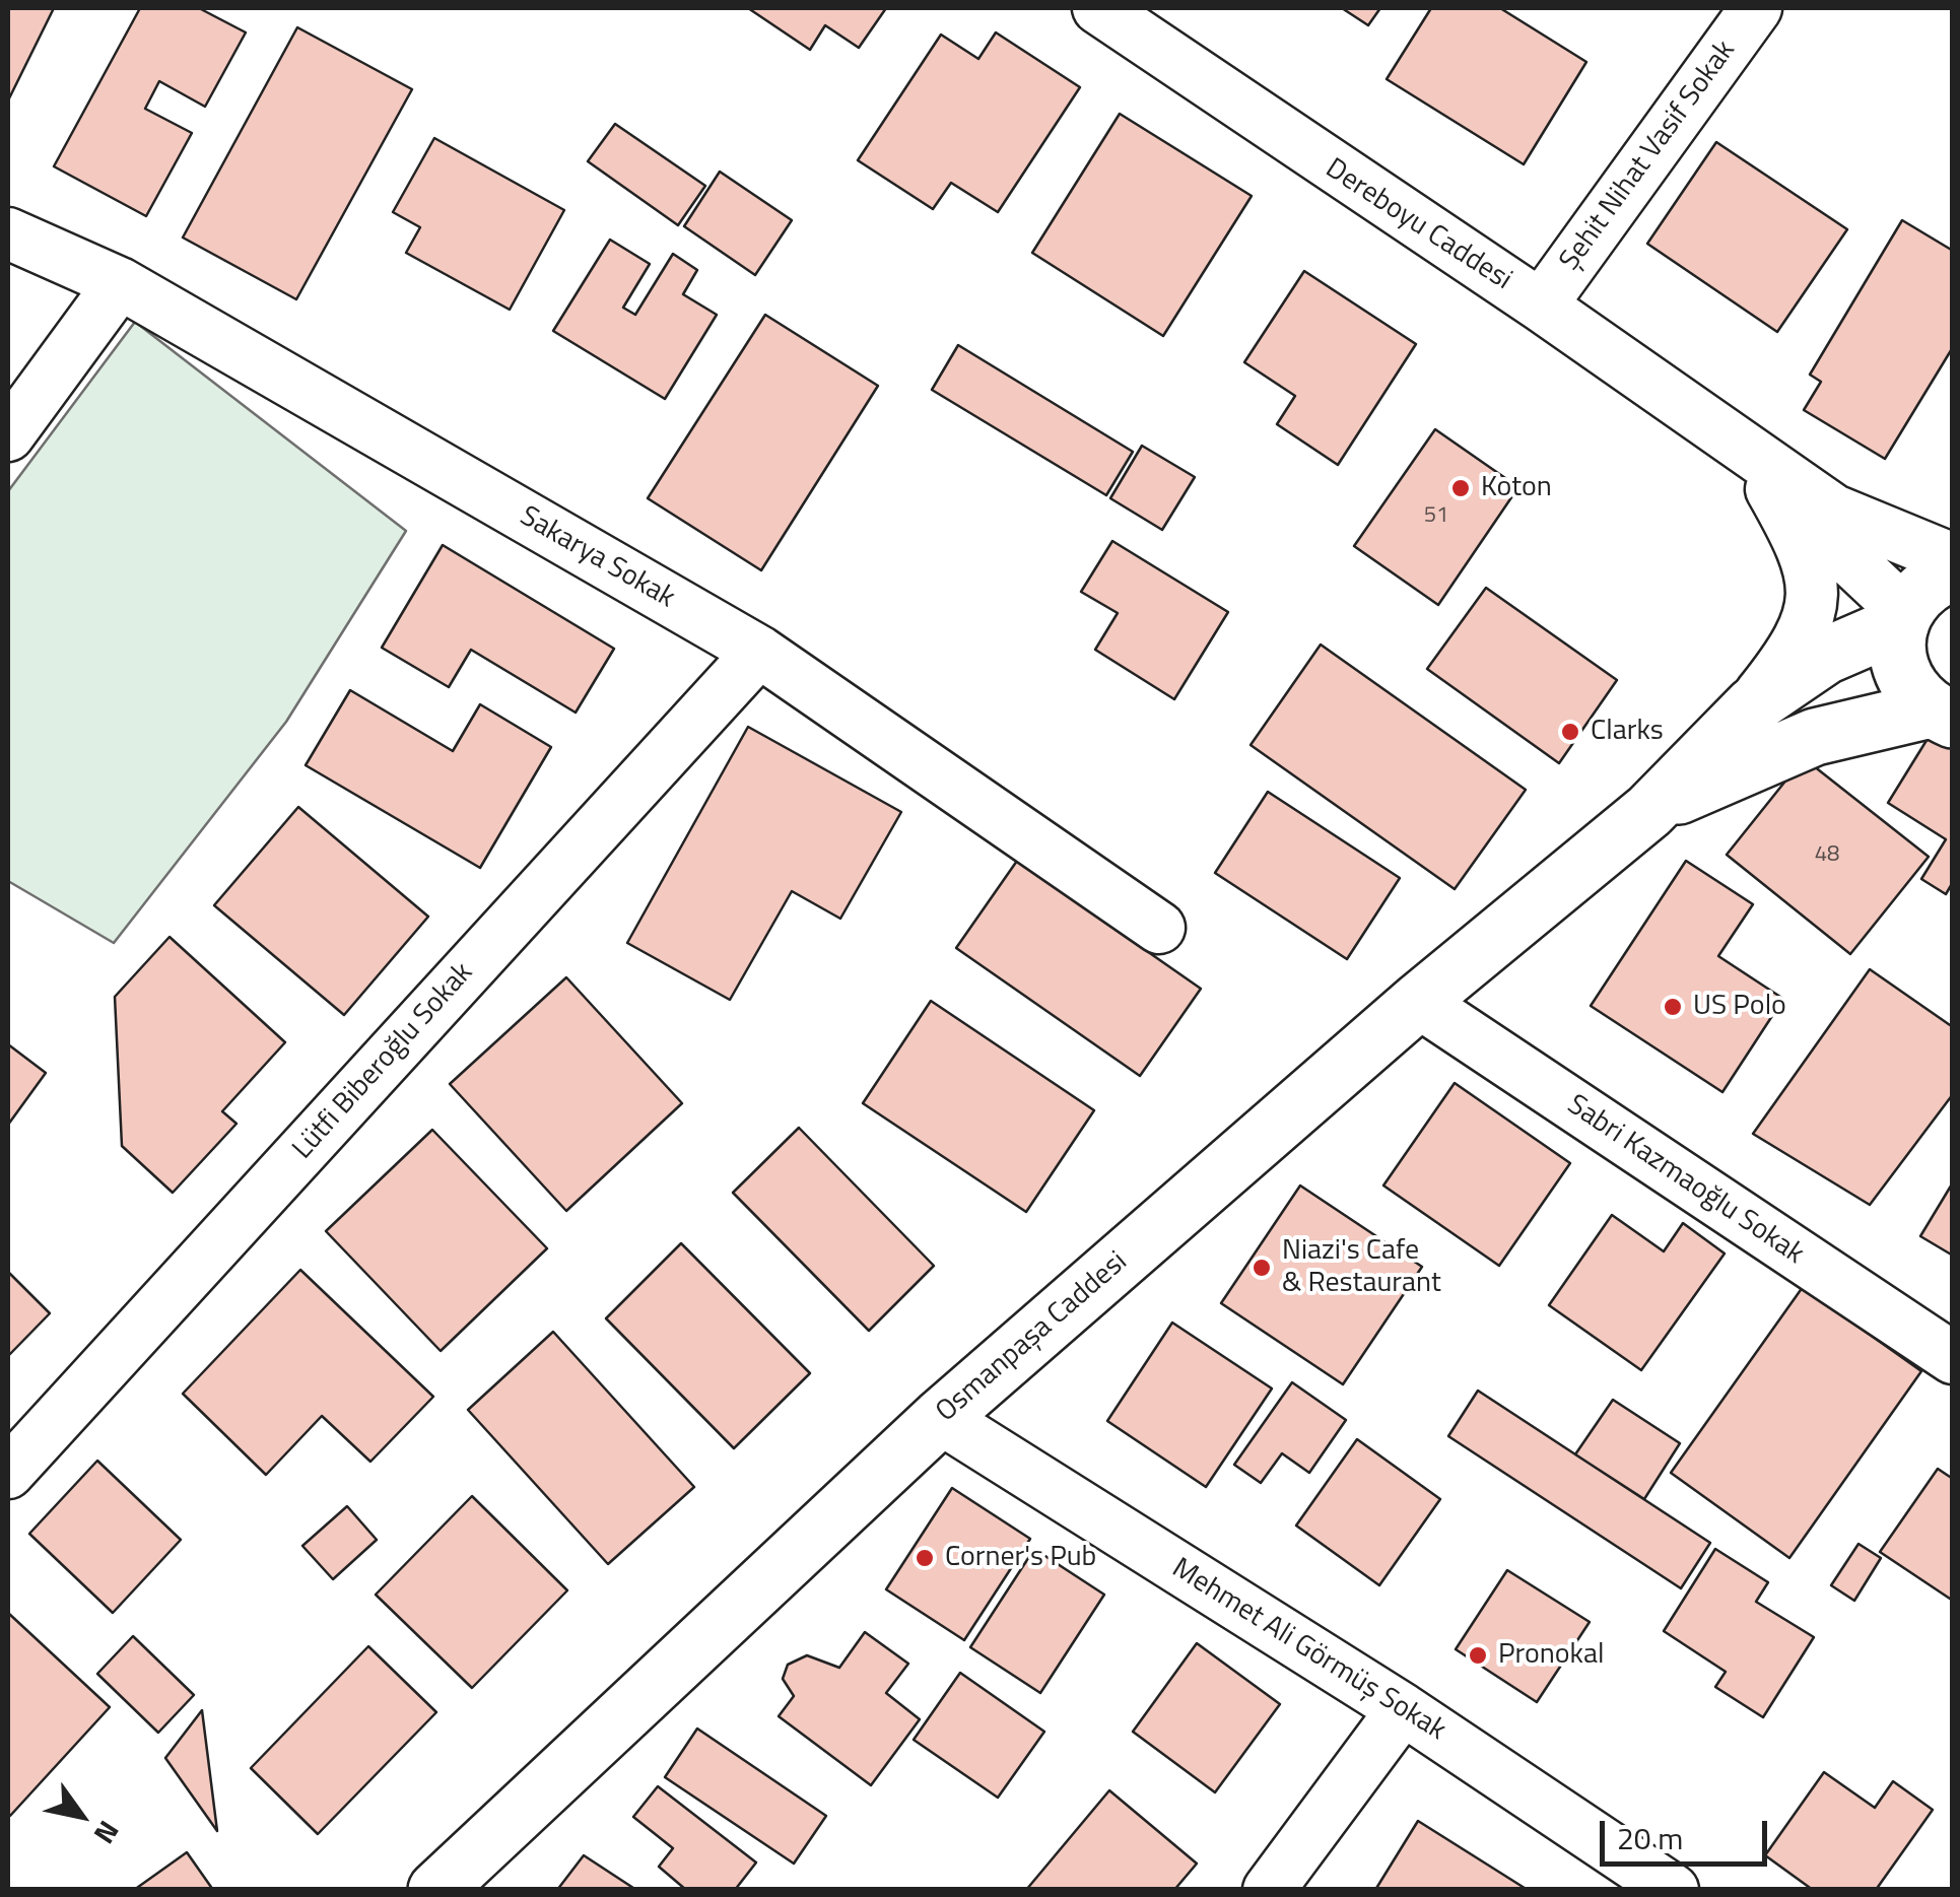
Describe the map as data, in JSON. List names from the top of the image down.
{
  "streets": {
    "main road": ["Osmanpaşa Caddesi"],
    "street": [
      "Şehit Nihat Vasif Sokak",
      "Dereboyu Caddesi",
      "Sakarya Sokak",
      "Lütfi Biberoğlu Sokak",
      "Sabri Kazmaoğlu Sokak",
      "Mehmet Ali Görmüş Sokak"
    ]
  },
  "crossings": [
    ["Şehit Nihat Vasif Sokak", "Dereboyu Caddesi"],
    ["Dereboyu Caddesi", "Osmanpaşa Caddesi"],
    ["Sakarya Sokak", "Lütfi Biberoğlu Sokak"],
    ["Sabri Kazmaoğlu Sokak", "Osmanpaşa Caddesi"],
    ["Osmanpaşa Caddesi", "Mehmet Ali Görmüş Sokak"]
  ],
  "places": [
    "Koton",
    "Clarks",
    "US Polo",
    "Niazi's Cafe & Restaurant",
    "Corner's Pub",
    "Pronokal"
  ],
  "house_numbers": ["51", "48"],
  "scale_bar": "20 m",
  "north": "bottom right"
}
